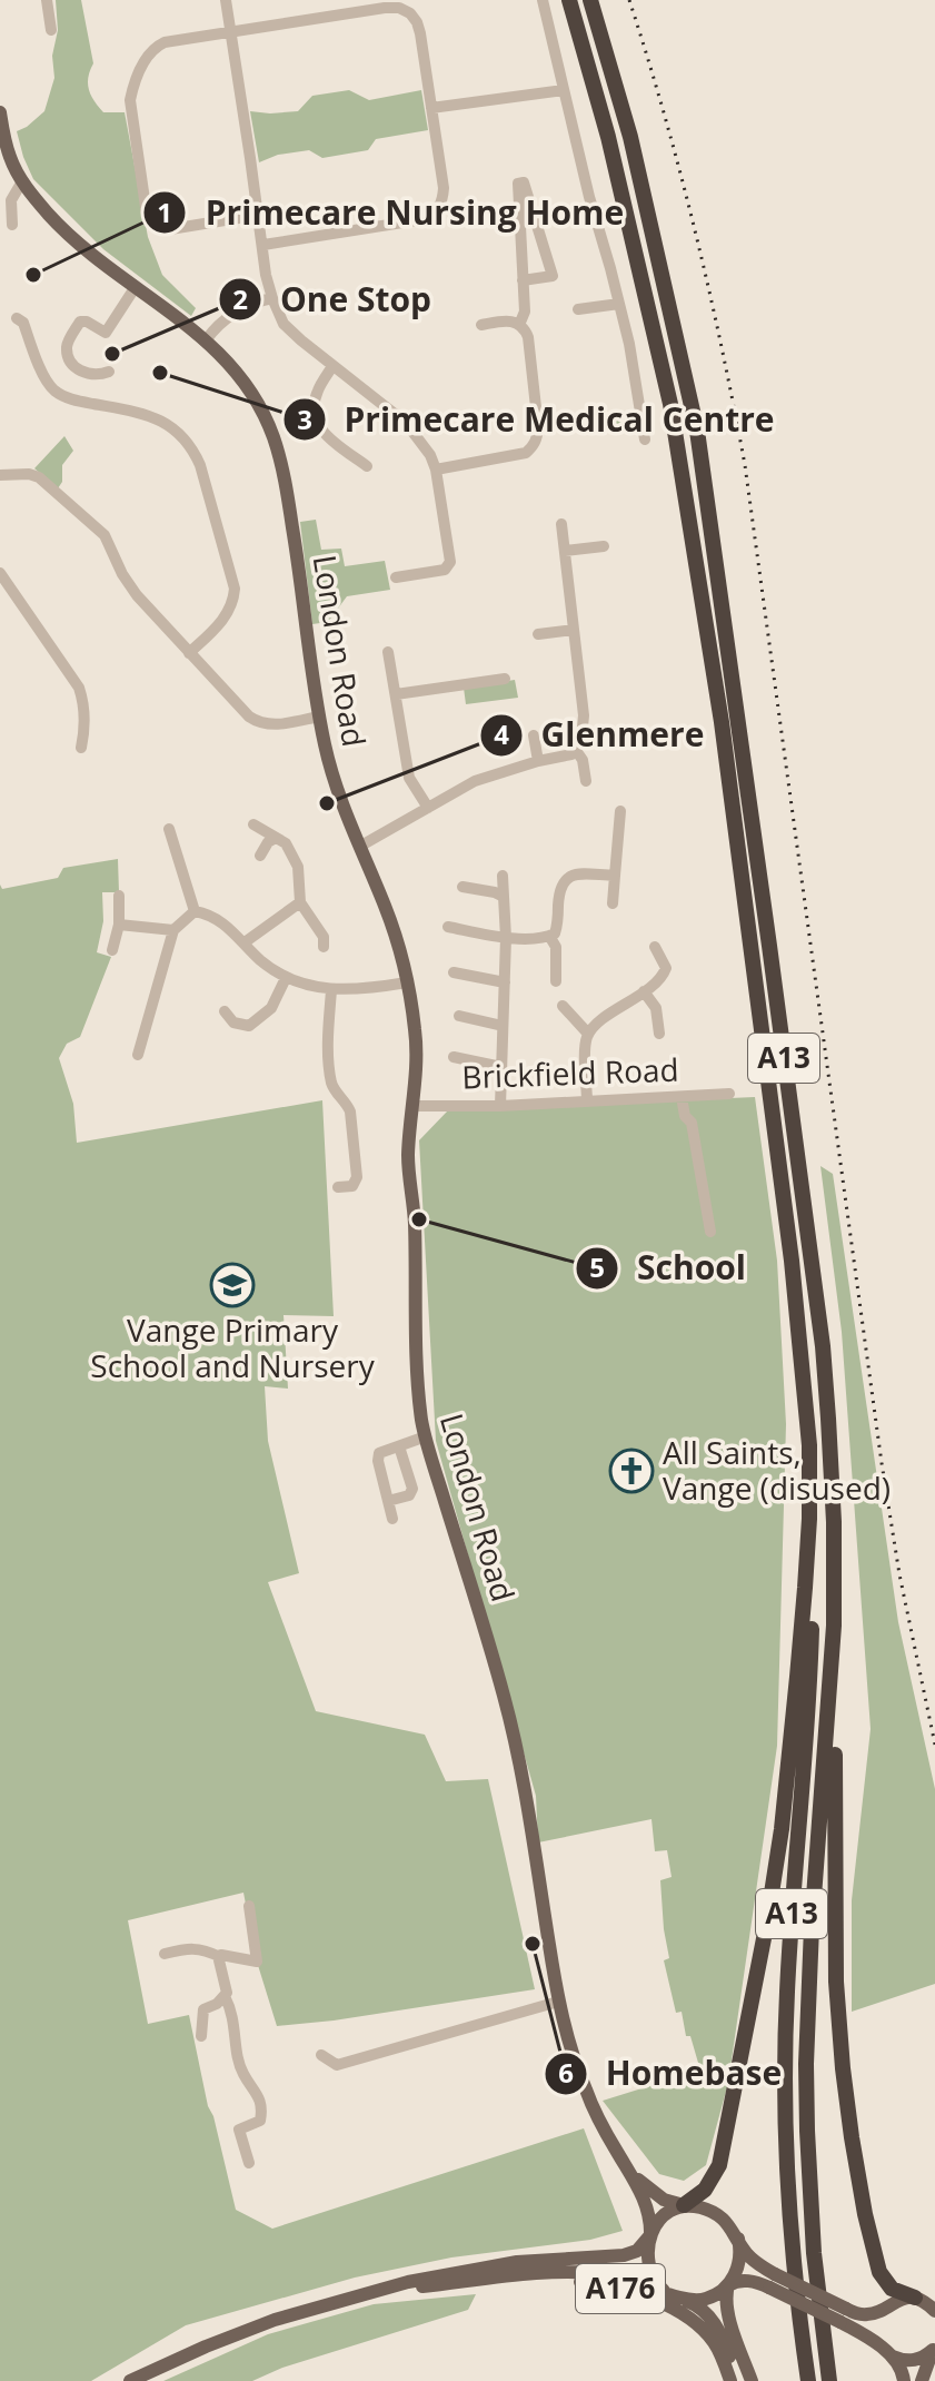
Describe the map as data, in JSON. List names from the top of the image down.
{
  "streets": {
    "highway": ["A13"],
    "main road": ["London Road", "A176"],
    "street": ["Brickfield Road"]
  },
  "crossings": [
    ["London Road", "A13"],
    ["London Road", "Brickfield Road"],
    ["London Road", "A176"],
    ["A13", "A176"]
  ],
  "places": {
    "other": [
      "Primecare Nursing Home",
      "One Stop",
      "Primecare Medical Centre",
      "Glenmere",
      "School",
      "Homebase"
    ],
    "school or university": ["Vange Primary School and Nursery"],
    "church": ["All Saints, Vange (disused)"]
  }
}
